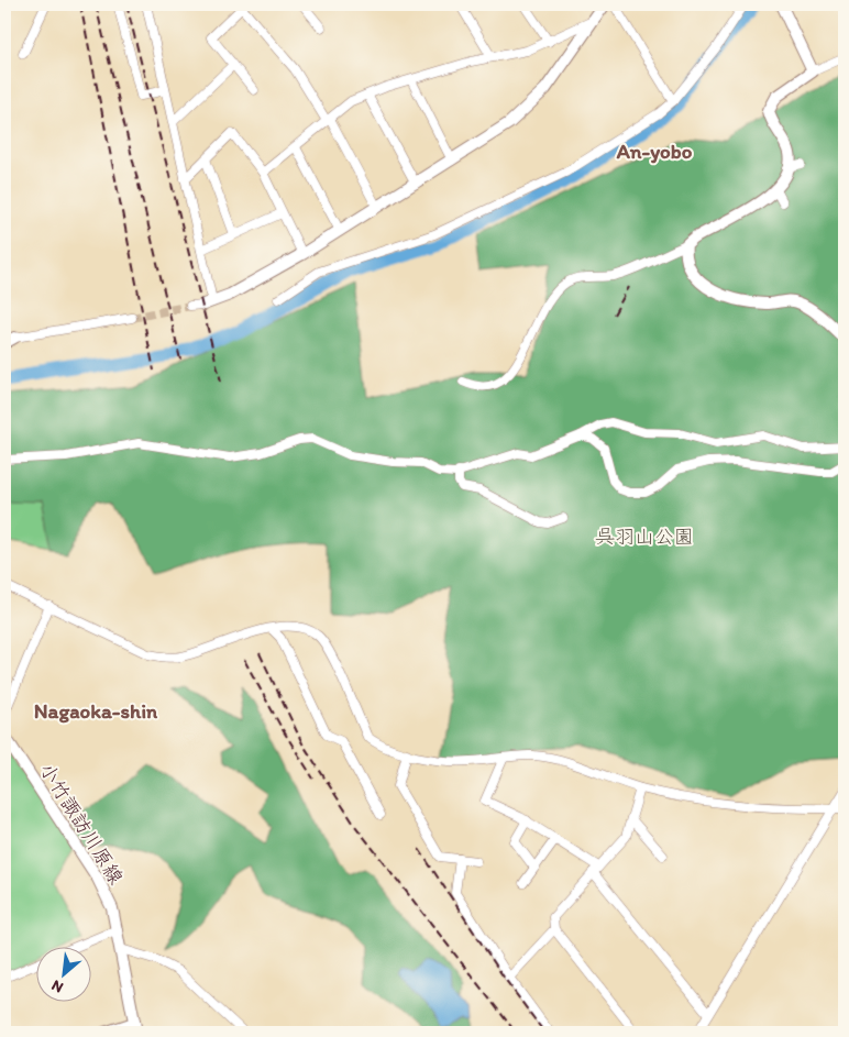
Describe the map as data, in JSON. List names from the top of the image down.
{
  "streets": {
    "street": ["小竹諏訪川原線"]
  },
  "districts": ["An-yobo", "Nagaoka-shin"],
  "parks": ["呉羽山公園"],
  "north": "bottom left"
}
